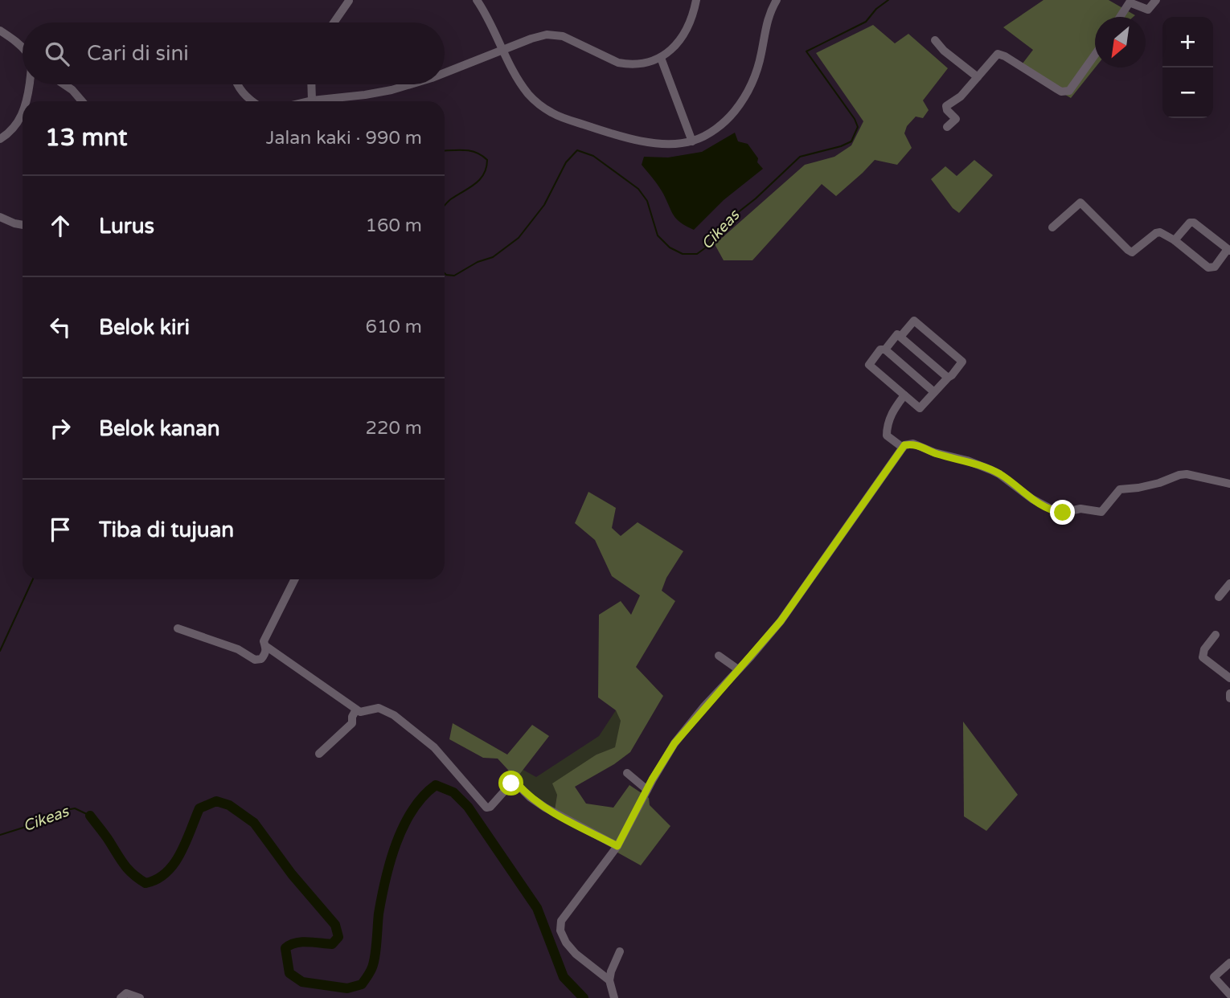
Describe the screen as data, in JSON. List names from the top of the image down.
{
  "water": ["Cikeas"],
  "north": "bottom left",
  "page": {
    "map_buttons": ["+", "−"],
    "search": "Cari di sini",
    "heading": ["13 mnt", "Jalan kaki · 990 m"],
    "list": [
      ["Lurus", "160 m"],
      ["Belok kiri", "610 m"],
      ["Belok kanan", "220 m"],
      "Tiba di tujuan"
    ]
  }
}
